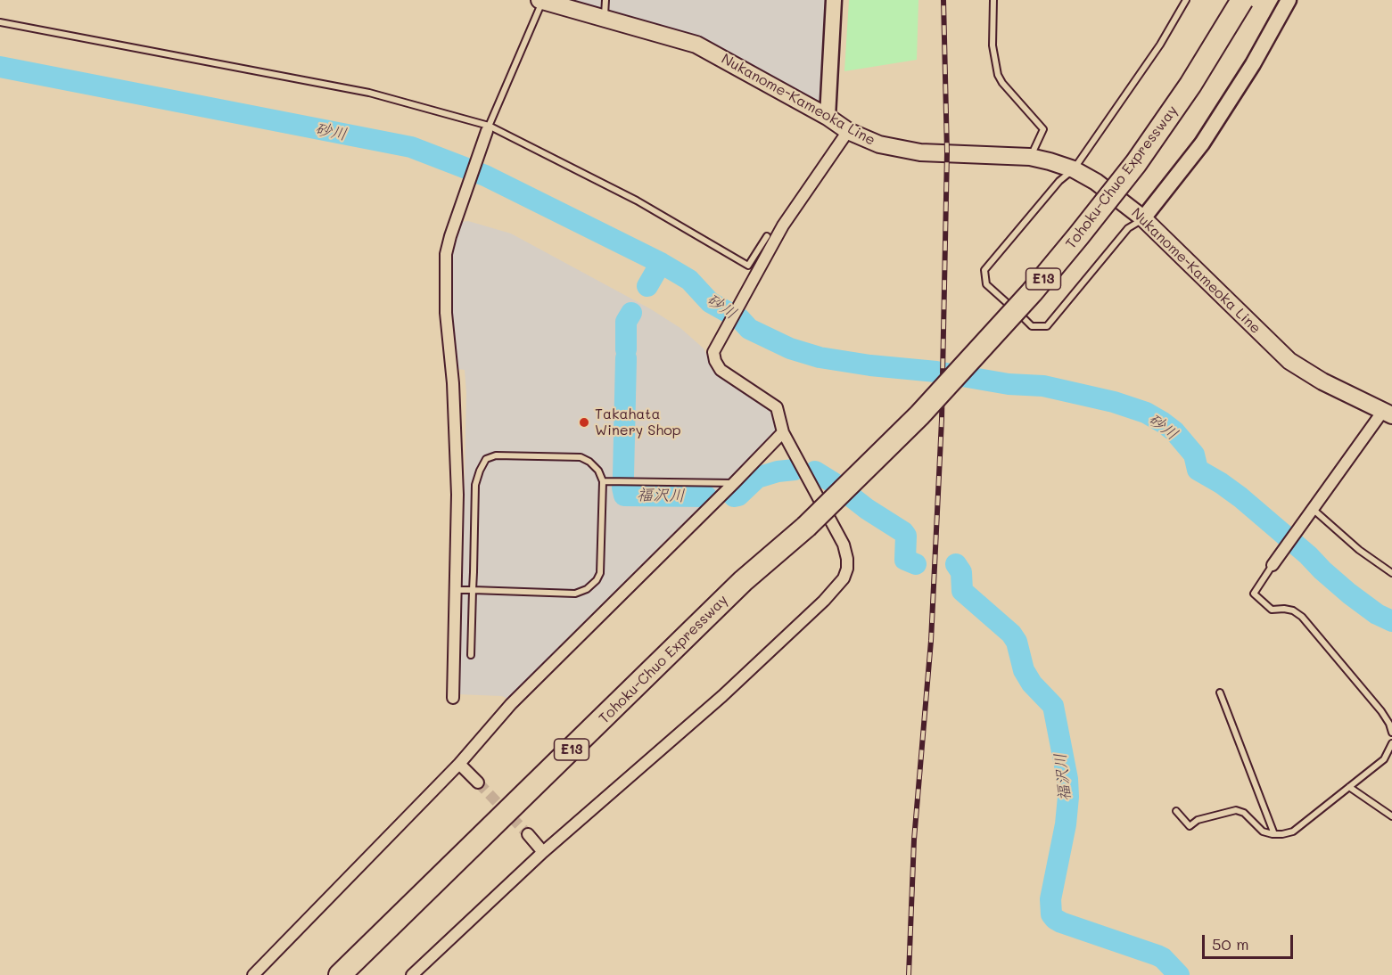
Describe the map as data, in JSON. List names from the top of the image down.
{
  "streets": {
    "highway": ["Tohoku-Chuo Expressway", "E13"],
    "main road": ["Nukanome-Kameoka Line"]
  },
  "water": ["砂川", "福沢川"],
  "places": ["Takahata Winery Shop"],
  "scale_bar": "50 m"
}
